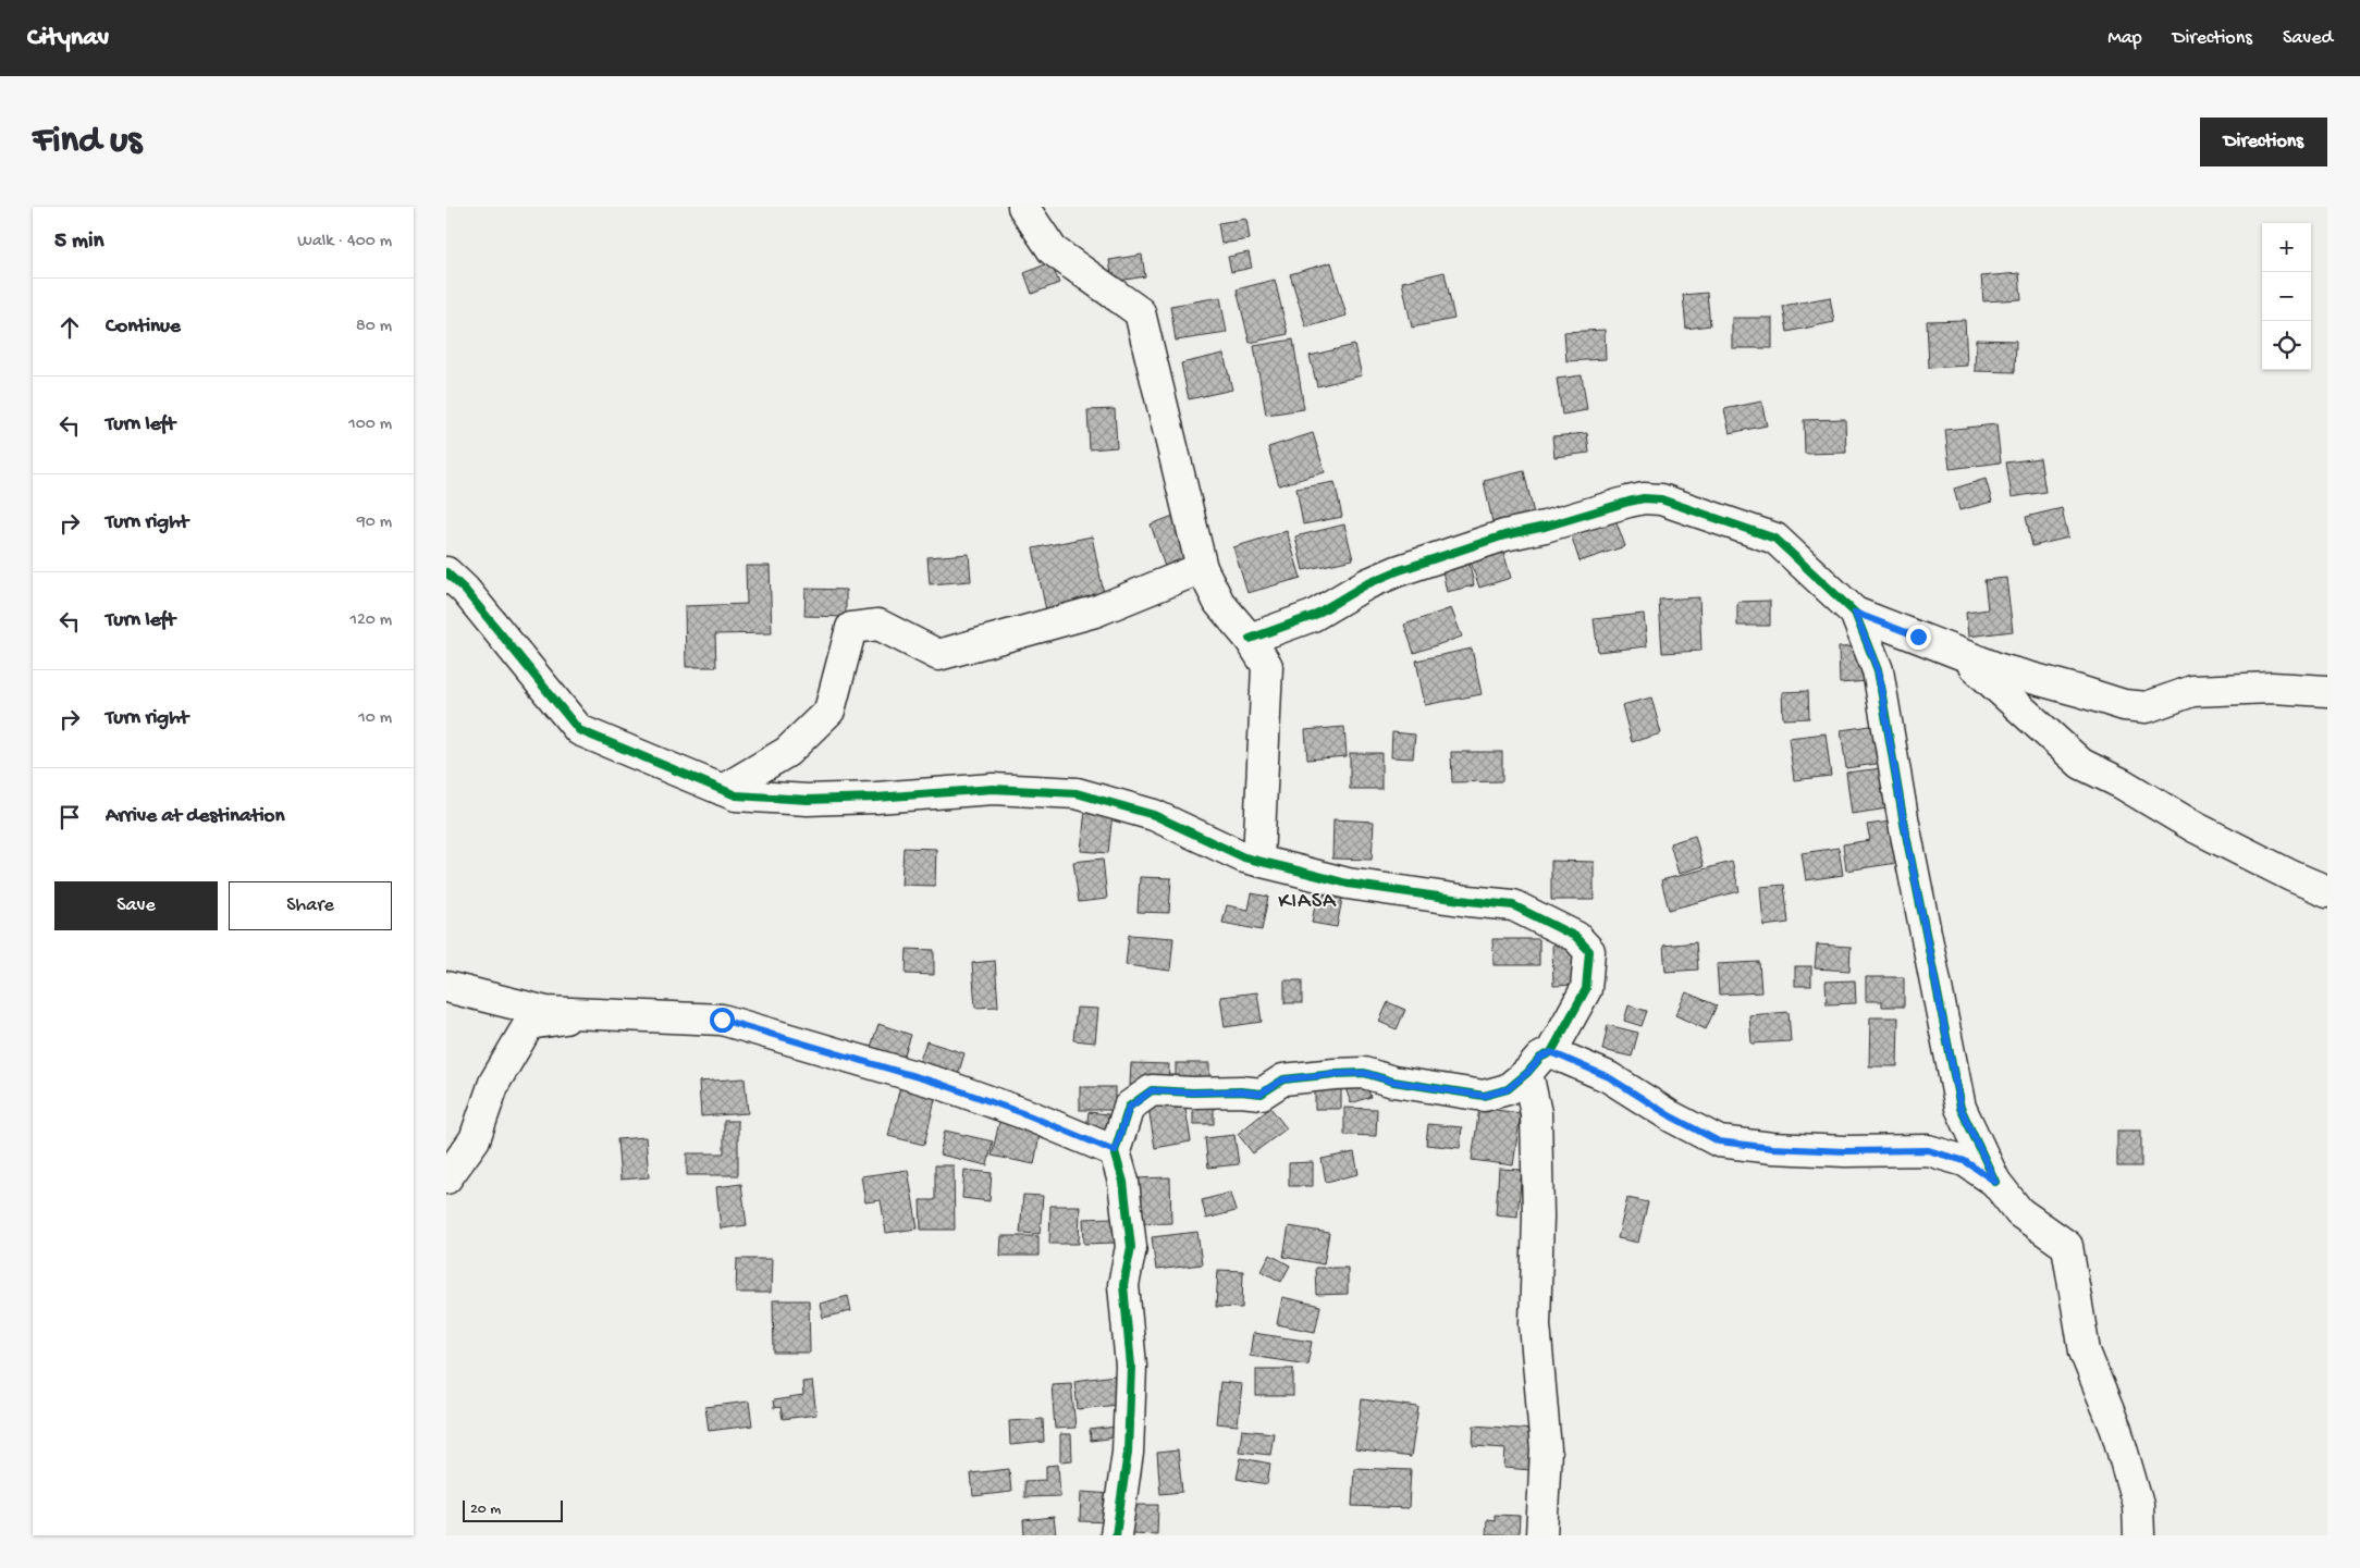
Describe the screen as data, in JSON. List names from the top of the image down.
{
  "districts": ["KIASA"],
  "scale_bar": "20 m",
  "page": {
    "header": "Citynav",
    "nav": ["Map", "Directions", "Saved"],
    "buttons": [
      "Directions",
      ["Save", "Share"]
    ],
    "title": "Find us",
    "heading": ["5 min", "Walk · 400 m"],
    "map_buttons": ["+", "−"],
    "list": [
      ["Continue", "80 m"],
      ["Turn left", "100 m"],
      ["Turn right", "90 m"],
      ["Turn left", "120 m"],
      ["Turn right", "10 m"],
      "Arrive at destination"
    ],
    "scale": "20 m"
  }
}
